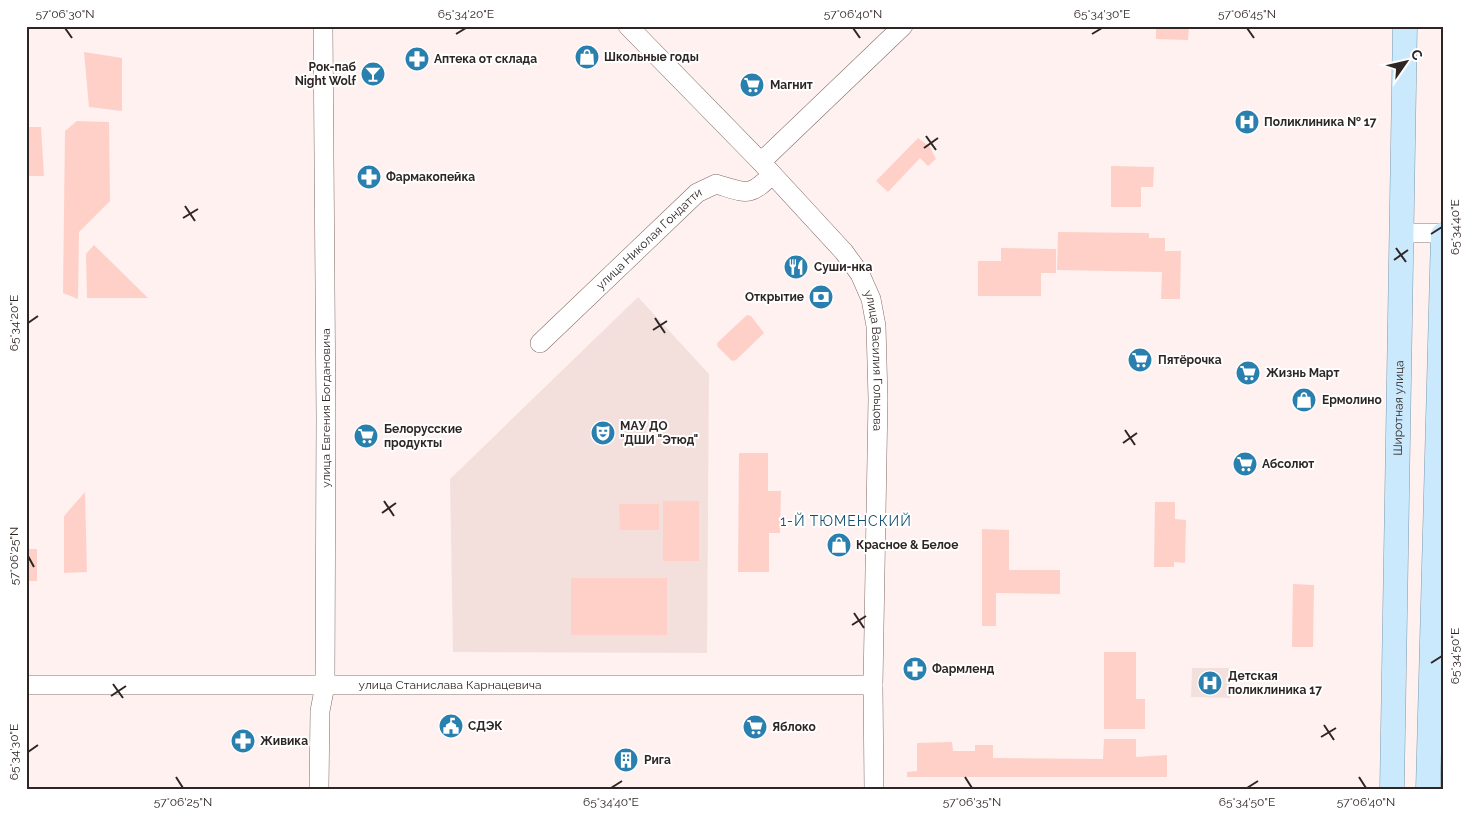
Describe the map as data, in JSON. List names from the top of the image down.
{
  "streets": {
    "main road": ["Широтная улица"],
    "street": [
      "улица Николая Гондатти",
      "улица Василия Гольцова",
      "улица Евгения Богдановича",
      "улица Станислава Карнацевича"
    ]
  },
  "crossings": [
    ["улица Николая Гондатти", "улица Василия Гольцова"],
    ["улица Василия Гольцова", "улица Станислава Карнацевича"],
    ["улица Евгения Богдановича", "улица Станислава Карнацевича"]
  ],
  "districts": ["1-Й ТЮМЕНСКИЙ"],
  "places": {
    "shop": ["Школьные годы", "Ермолино", "Красное & Белое"],
    "pharmacy": [
      "Аптека от склада",
      "Фармакопейка",
      "Фармленд",
      "Живика"
    ],
    "bar": ["Рок-паб Night Wolf"],
    "supermarket": [
      "Магнит",
      "Пятёрочка",
      "Жизнь Март",
      "Белорусские продукты",
      "Абсолют",
      "Яблоко"
    ],
    "hospital": ["Поликлиника № 17", "Детская поликлиника 17"],
    "restaurant": ["Суши-нка"],
    "bank": ["Открытие"],
    "theatre": ["МАУ ДО \"ДШИ \"Этюд\""],
    "public building": ["СДЭК"],
    "building": ["Рига"]
  },
  "north": "top right",
  "coordinates": [
    "57°06'30\"N",
    "65°34'20\"E",
    "57°06'40\"N",
    "65°34'30\"E",
    "57°06'45\"N",
    "65°34'40\"E",
    "57°06'25\"N",
    "65°34'50\"E",
    "57°06'35\"N"
  ]
}
